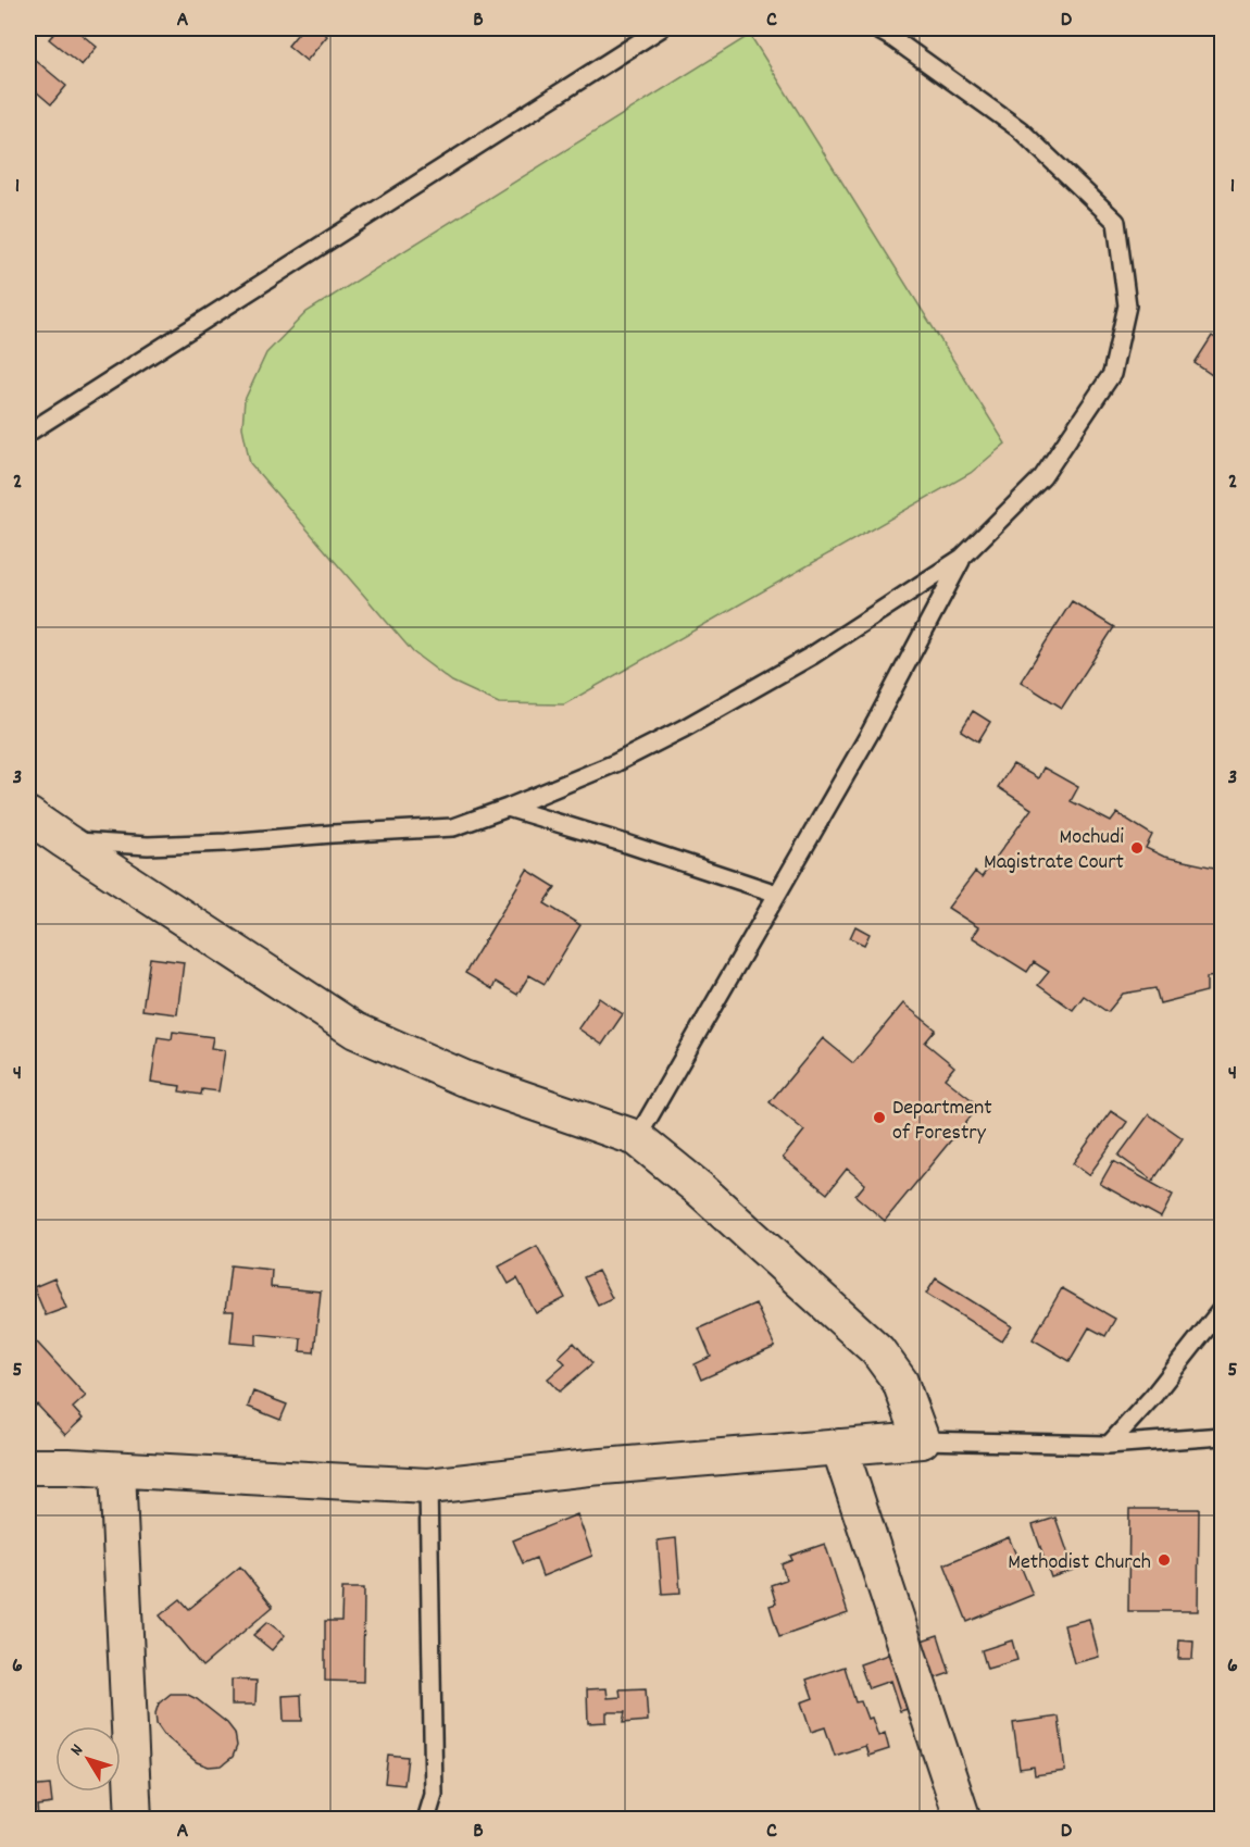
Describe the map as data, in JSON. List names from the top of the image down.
{
  "places": ["Mochudi Magistrate Court", "Department of Forestry", "Methodist Church"],
  "north": "top left",
  "grid": {
    "columns": [
      "A",
      "B",
      "C",
      "D"
    ],
    "rows": [
      "1",
      "2",
      "3",
      "4",
      "5",
      "6"
    ]
  }
}
